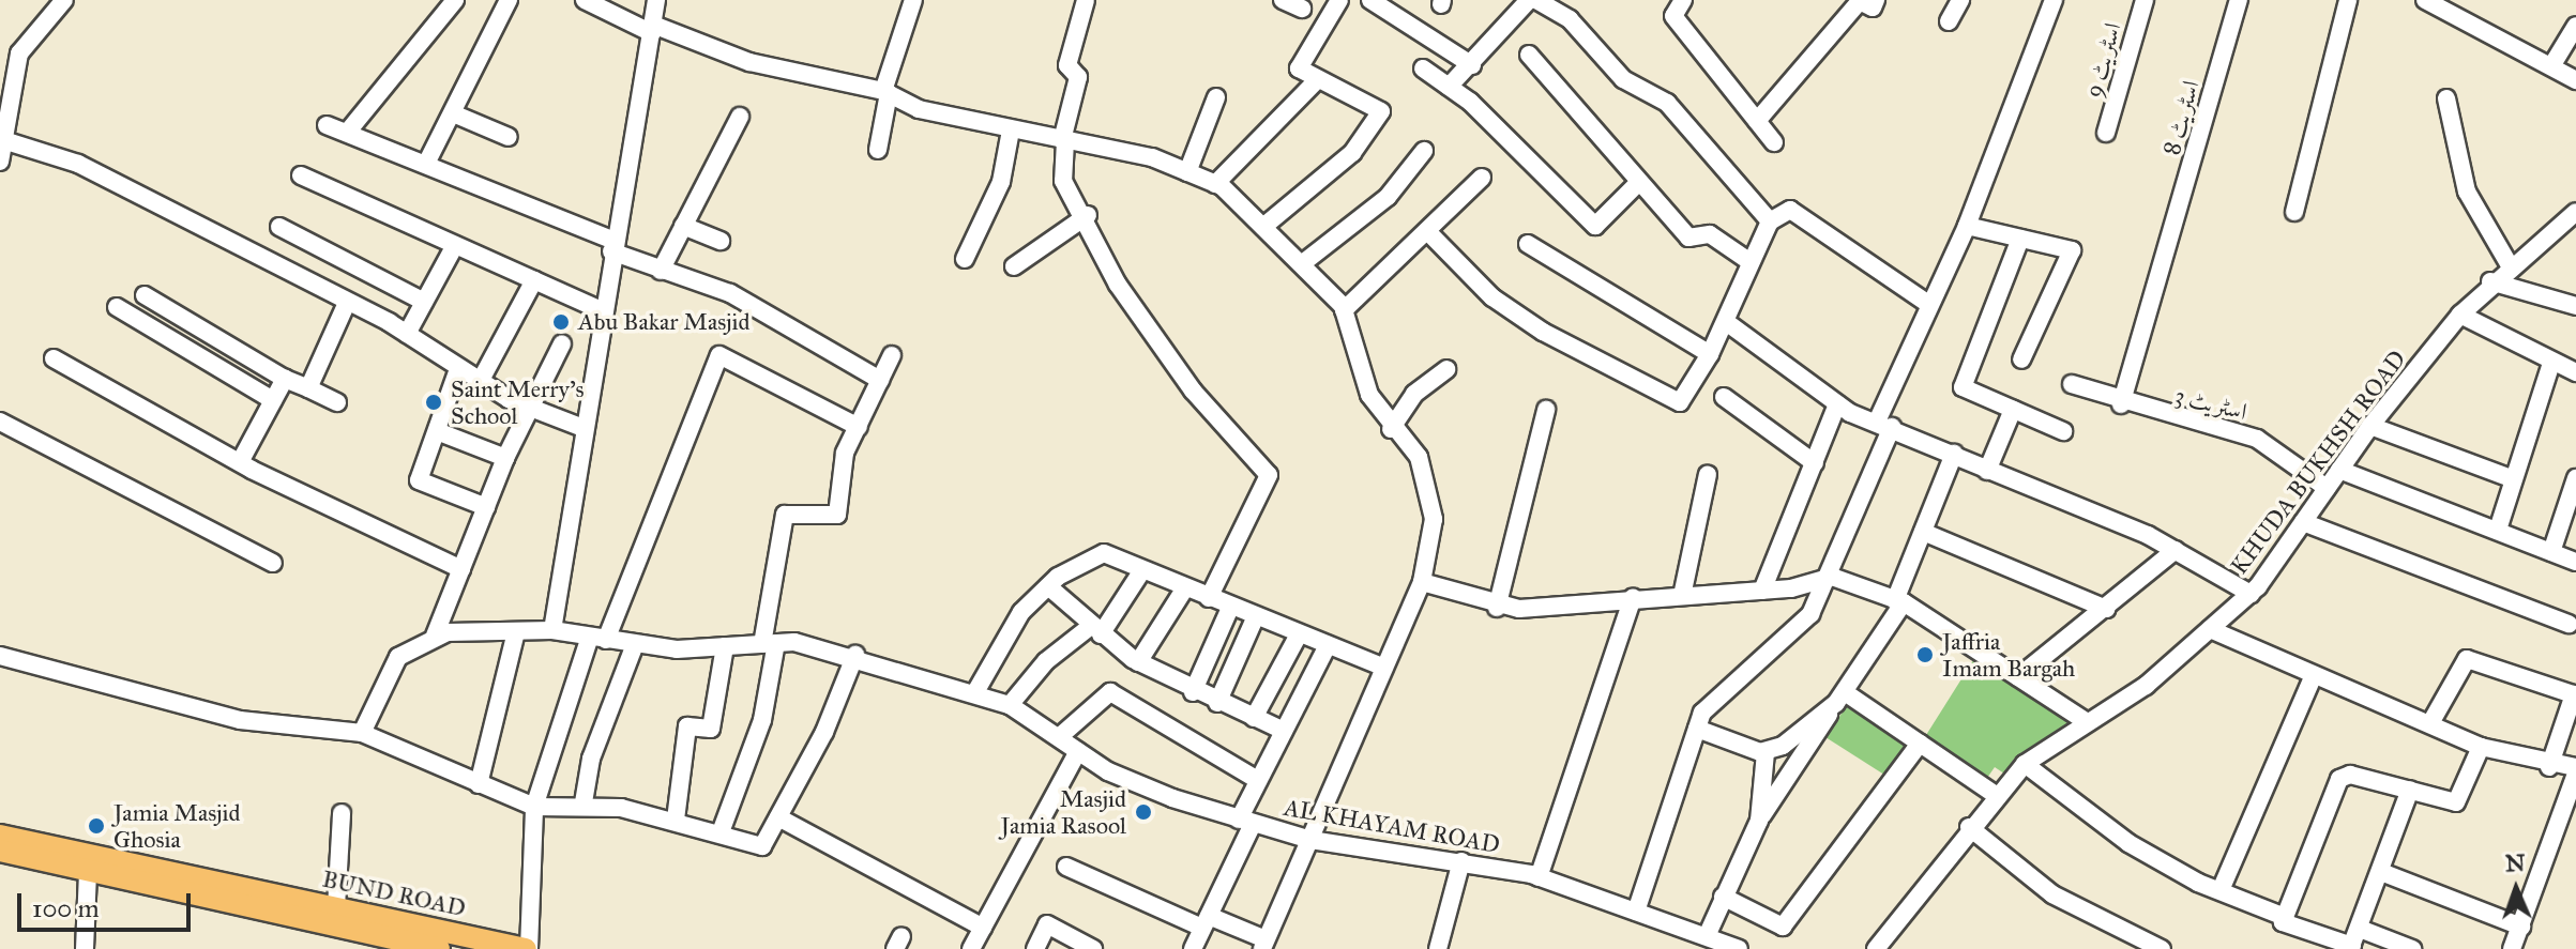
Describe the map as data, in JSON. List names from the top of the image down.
{
  "streets": {
    "main road": ["BUND ROAD"],
    "street": [
      "اسٹریٹ 9",
      "اسٹریٹ 8",
      "اسٹریٹ 3",
      "KHUDA BUKHSH ROAD",
      "AL KHAYAM ROAD"
    ]
  },
  "crossings": [
    ["اسٹریٹ 8", "اسٹریٹ 3"],
    ["اسٹریٹ 3", "KHUDA BUKHSH ROAD"]
  ],
  "places": [
    "Abu Bakar Masjid",
    "Saint Merry's School",
    "Jaffria Imam Bargah",
    "Masjid Jamia Rasool",
    "Jamia Masjid Ghosia"
  ],
  "scale_bar": "100 m",
  "north": "top"
}
